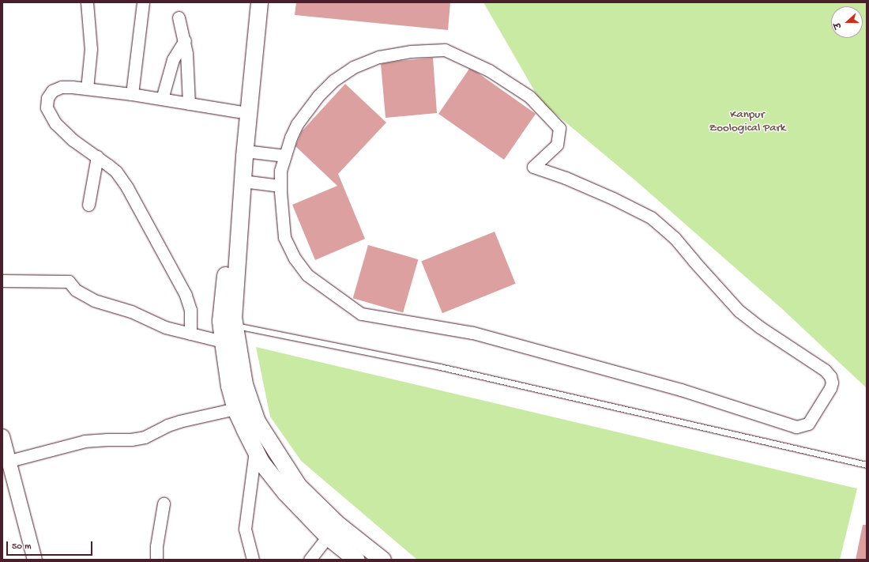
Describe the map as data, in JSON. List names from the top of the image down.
{
  "parks": ["Kanpur Zoological Park"],
  "scale_bar": "50 m",
  "north": "left"
}
